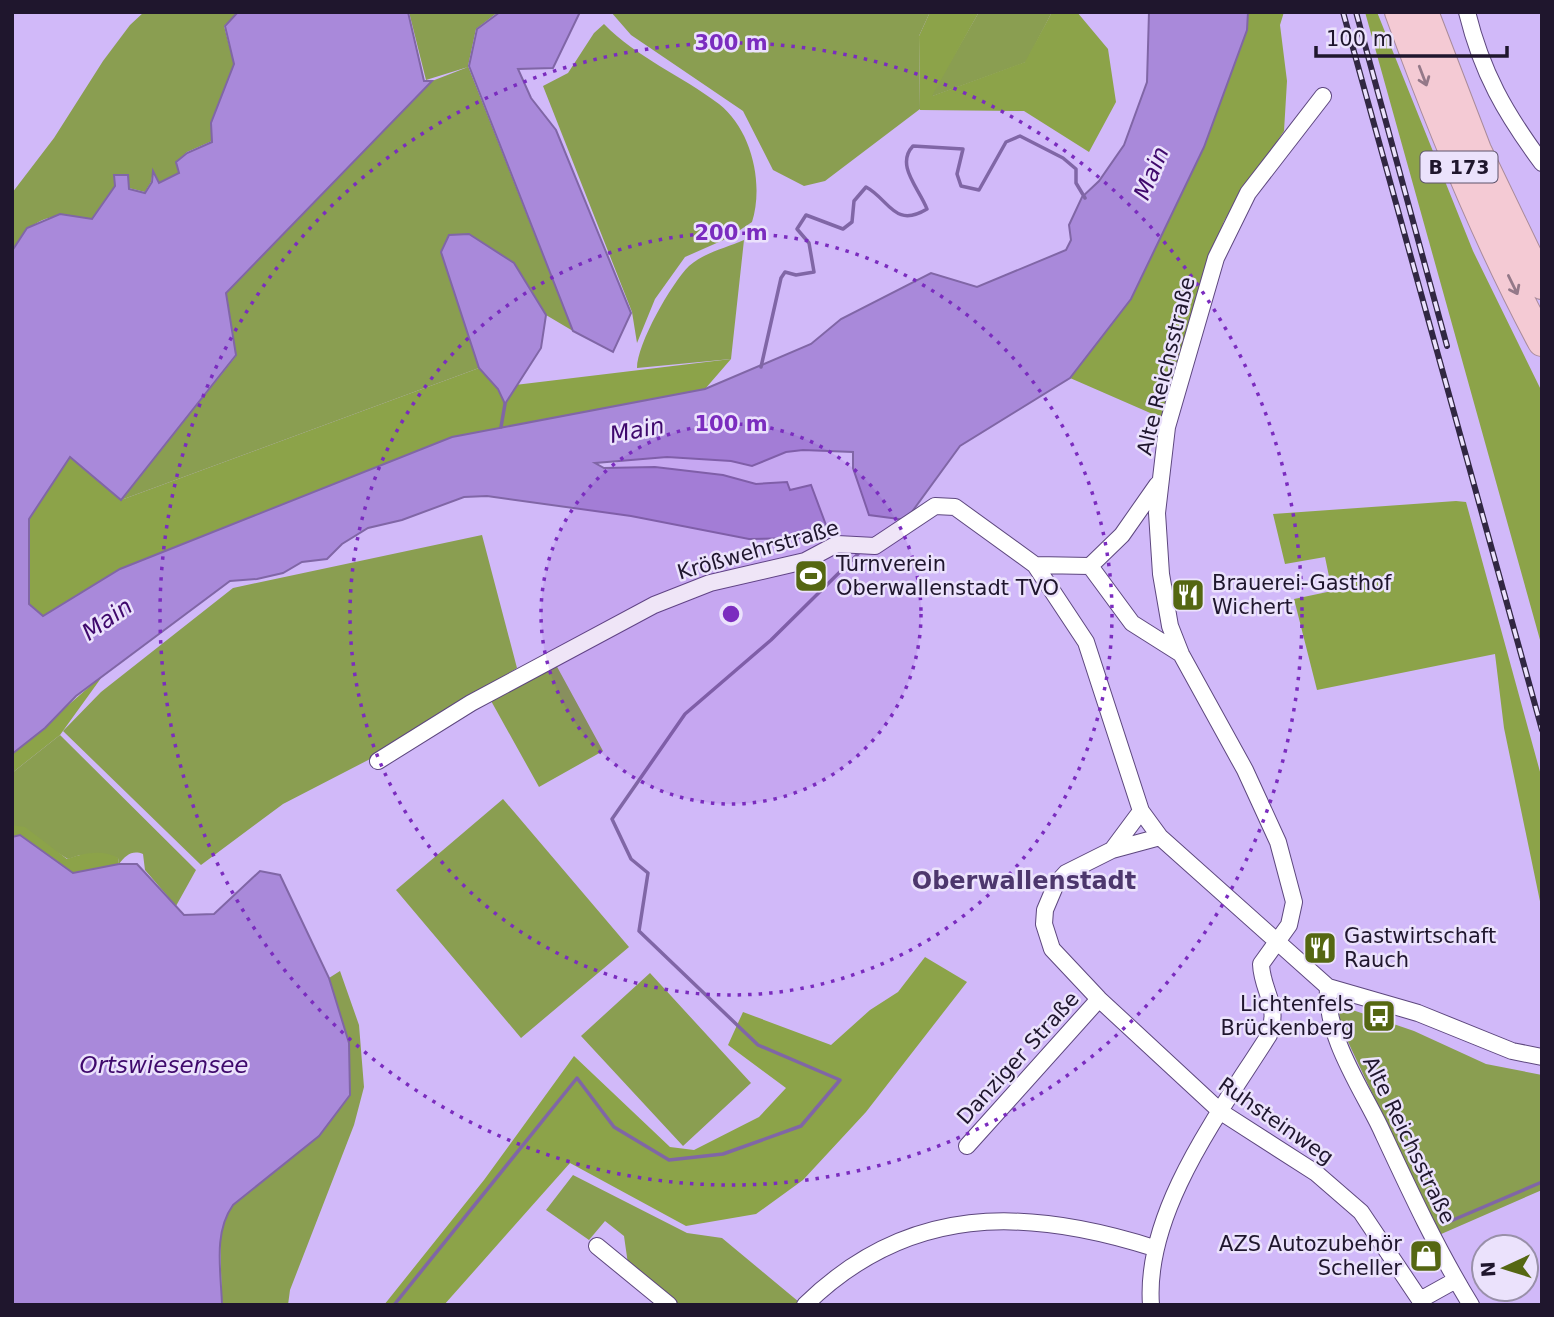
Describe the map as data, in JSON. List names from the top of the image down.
{
  "streets": {
    "highway": ["B 173"],
    "street": [
      "Alte Reichsstraße",
      "Krößwehrstraße",
      "Danziger Straße",
      "Ruhsteinweg"
    ]
  },
  "crossings": [
    ["Alte Reichsstraße", "Krößwehrstraße"],
    ["Alte Reichsstraße", "Ruhsteinweg"],
    ["Danziger Straße", "Ruhsteinweg"]
  ],
  "districts": ["Oberwallenstadt"],
  "water": ["Main", "Ortswiesensee"],
  "places": {
    "sports": ["Turnverein Oberwallenstadt TVO"],
    "restaurant": ["Brauerei-Gasthof Wichert", "Gastwirtschaft Rauch"],
    "bus stop": ["Lichtenfels Brückenberg"],
    "shop": ["AZS Autozubehör Scheller"]
  },
  "scale_bar": "100 m",
  "north": "left",
  "rings": ["300 m", "200 m", "100 m"]
}
